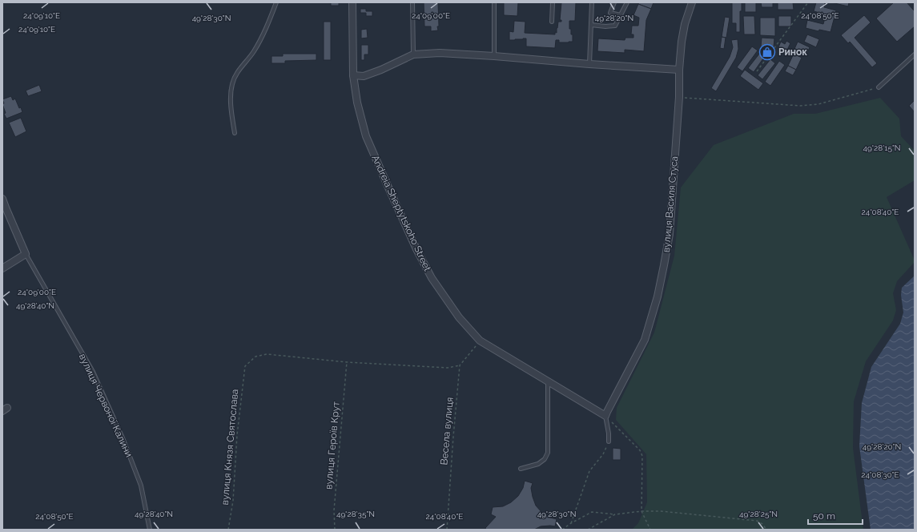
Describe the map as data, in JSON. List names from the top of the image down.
{
  "streets": {
    "street": ["вулиця Василя Стуса", "Andreia Sheptytskoho Street"],
    "lane": ["вулиця Червоної Калини"],
    "path": ["Весела вулиця", "вулиця Героїв Крут", "вулиця Князя Святослава"]
  },
  "crossings": [
    ["вулиця Василя Стуса", "Andreia Sheptytskoho Street"],
    ["вулиця Героїв Крут", "вулиця Князя Святослава"]
  ],
  "places": {
    "shop": ["Ринок"]
  },
  "scale_bar": "50 m",
  "coordinates": [
    "24°09'10\"E",
    "24°09'00\"E",
    "24°08'50\"E",
    "49°28'30\"N",
    "49°28'20\"N",
    "49°28'15\"N",
    "24°08'40\"E",
    "49°28'40\"N",
    "24°08'30\"E",
    "49°28'35\"N",
    "49°28'25\"N"
  ]
}
